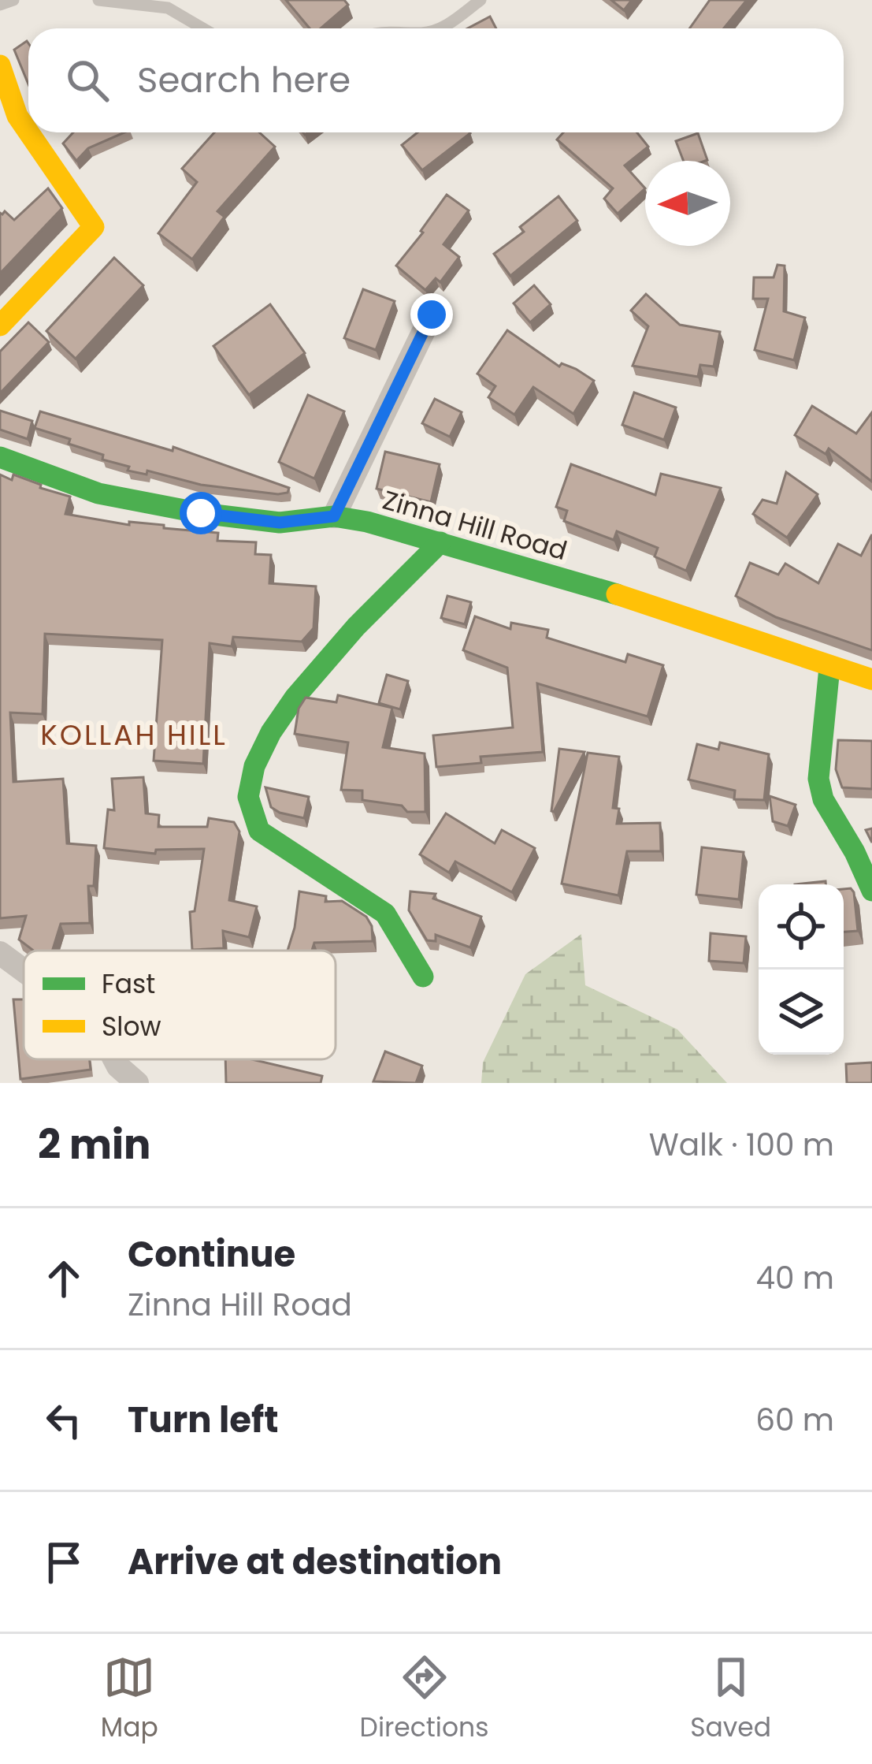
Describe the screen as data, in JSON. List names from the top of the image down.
{
  "streets": {
    "street": ["Zinna Hill Road"]
  },
  "districts": ["KOLLAH HILL"],
  "legend": ["Fast", "Slow"],
  "north": "left",
  "page": {
    "search": "Search here",
    "heading": ["2 min", "Walk · 100 m"],
    "list": [
      ["Continue", "Zinna Hill Road", "40 m"],
      ["Turn left", "60 m"],
      "Arrive at destination"
    ],
    "nav": ["Map", "Directions", "Saved"]
  }
}
